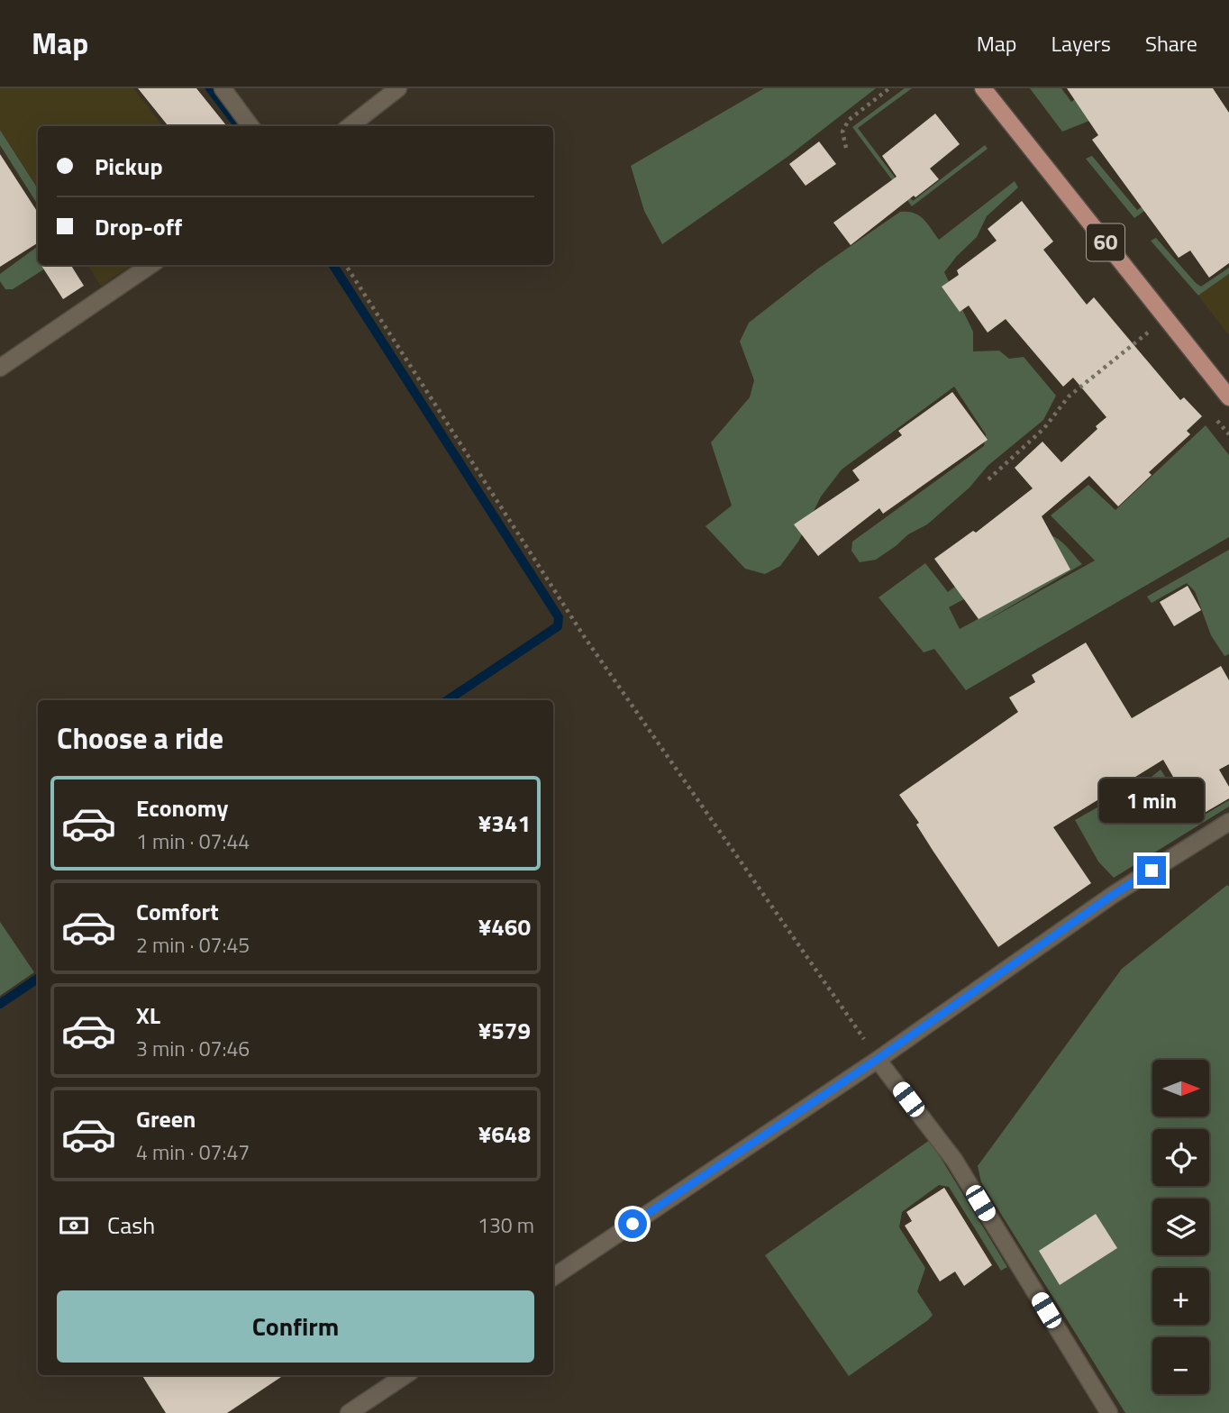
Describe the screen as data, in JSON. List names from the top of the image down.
{
  "streets": {
    "main road": ["60"]
  },
  "north": "right",
  "page": {
    "header": "Map",
    "nav": ["Map", "Layers", "Share"],
    "banner": ["Pickup", "Drop-off"],
    "heading": "Choose a ride",
    "list": [
      {
        "name": "Economy",
        "note": "1 min · 07:44",
        "value": "¥341"
      },
      {
        "name": "Comfort",
        "note": "2 min · 07:45",
        "value": "¥460"
      },
      {
        "name": "XL",
        "note": "3 min · 07:46",
        "value": "¥579"
      },
      {
        "name": "Green",
        "note": "4 min · 07:47",
        "value": "¥648"
      }
    ],
    "bubble": "1 min",
    "map_buttons": ["+", "−"],
    "pay": ["Cash", "130 m"],
    "buttons": "Confirm"
  }
}
